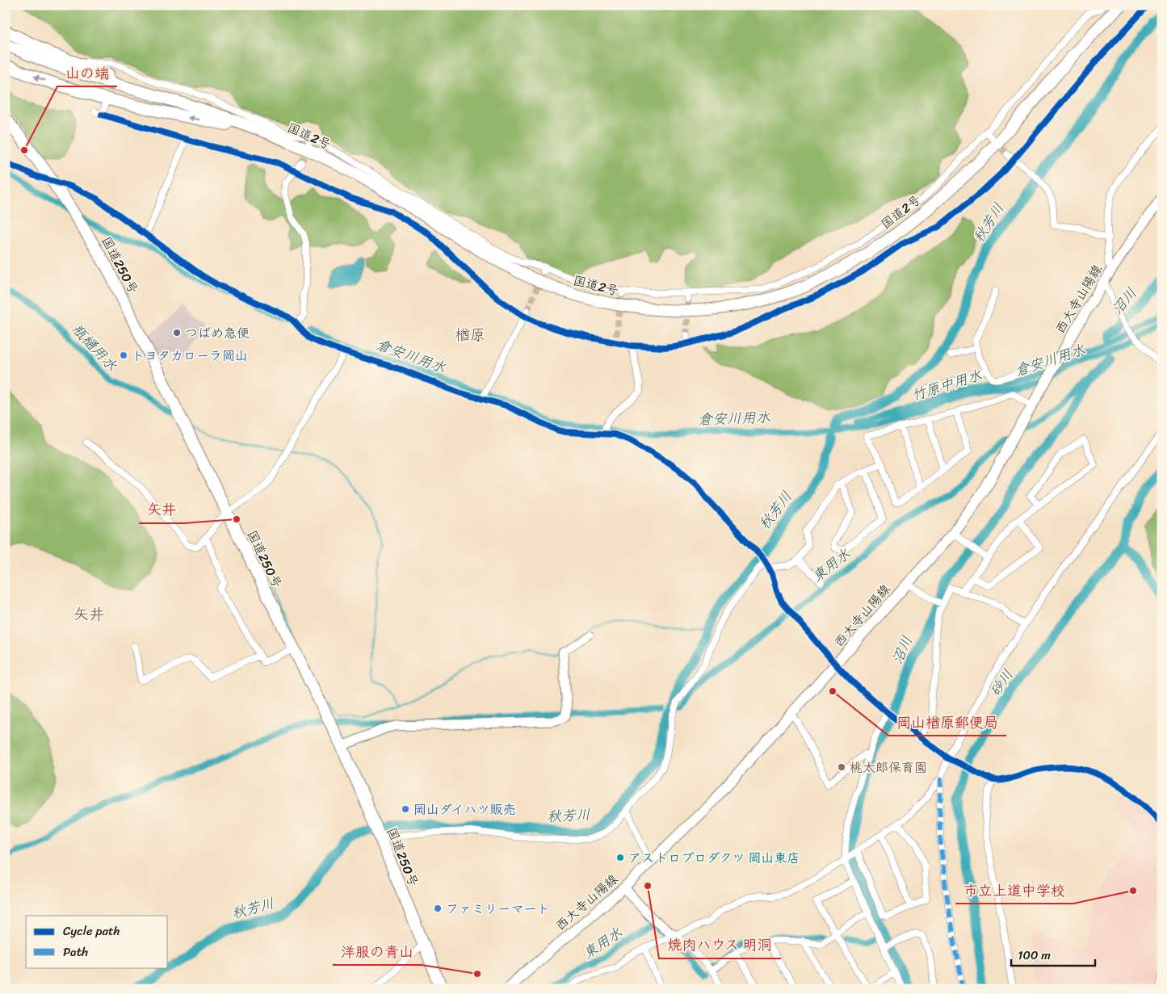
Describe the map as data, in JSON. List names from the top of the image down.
{
  "streets": {
    "highway": ["国道2号", "国道250号"],
    "main road": ["西大寺山陽線"]
  },
  "districts": ["楢原", "矢井"],
  "water": [
    "秋芳川",
    "沼川",
    "瓶樋用水",
    "倉安川用水",
    "竹原中用水",
    "東用水",
    "砂川"
  ],
  "places": [
    "山の端",
    "つばめ急便",
    "トヨタカローラ岡山",
    "矢井",
    "岡山楢原郵便局",
    "桃太郎保育園",
    "岡山ダイハツ販売",
    "アストロプロダクツ 岡山東店",
    "焼肉ハウス 明洞",
    "市立上道中学校",
    "ファミリーマート",
    "洋服の青山"
  ],
  "legend": ["Cycle path", "Path"],
  "scale_bar": "100 m"
}
